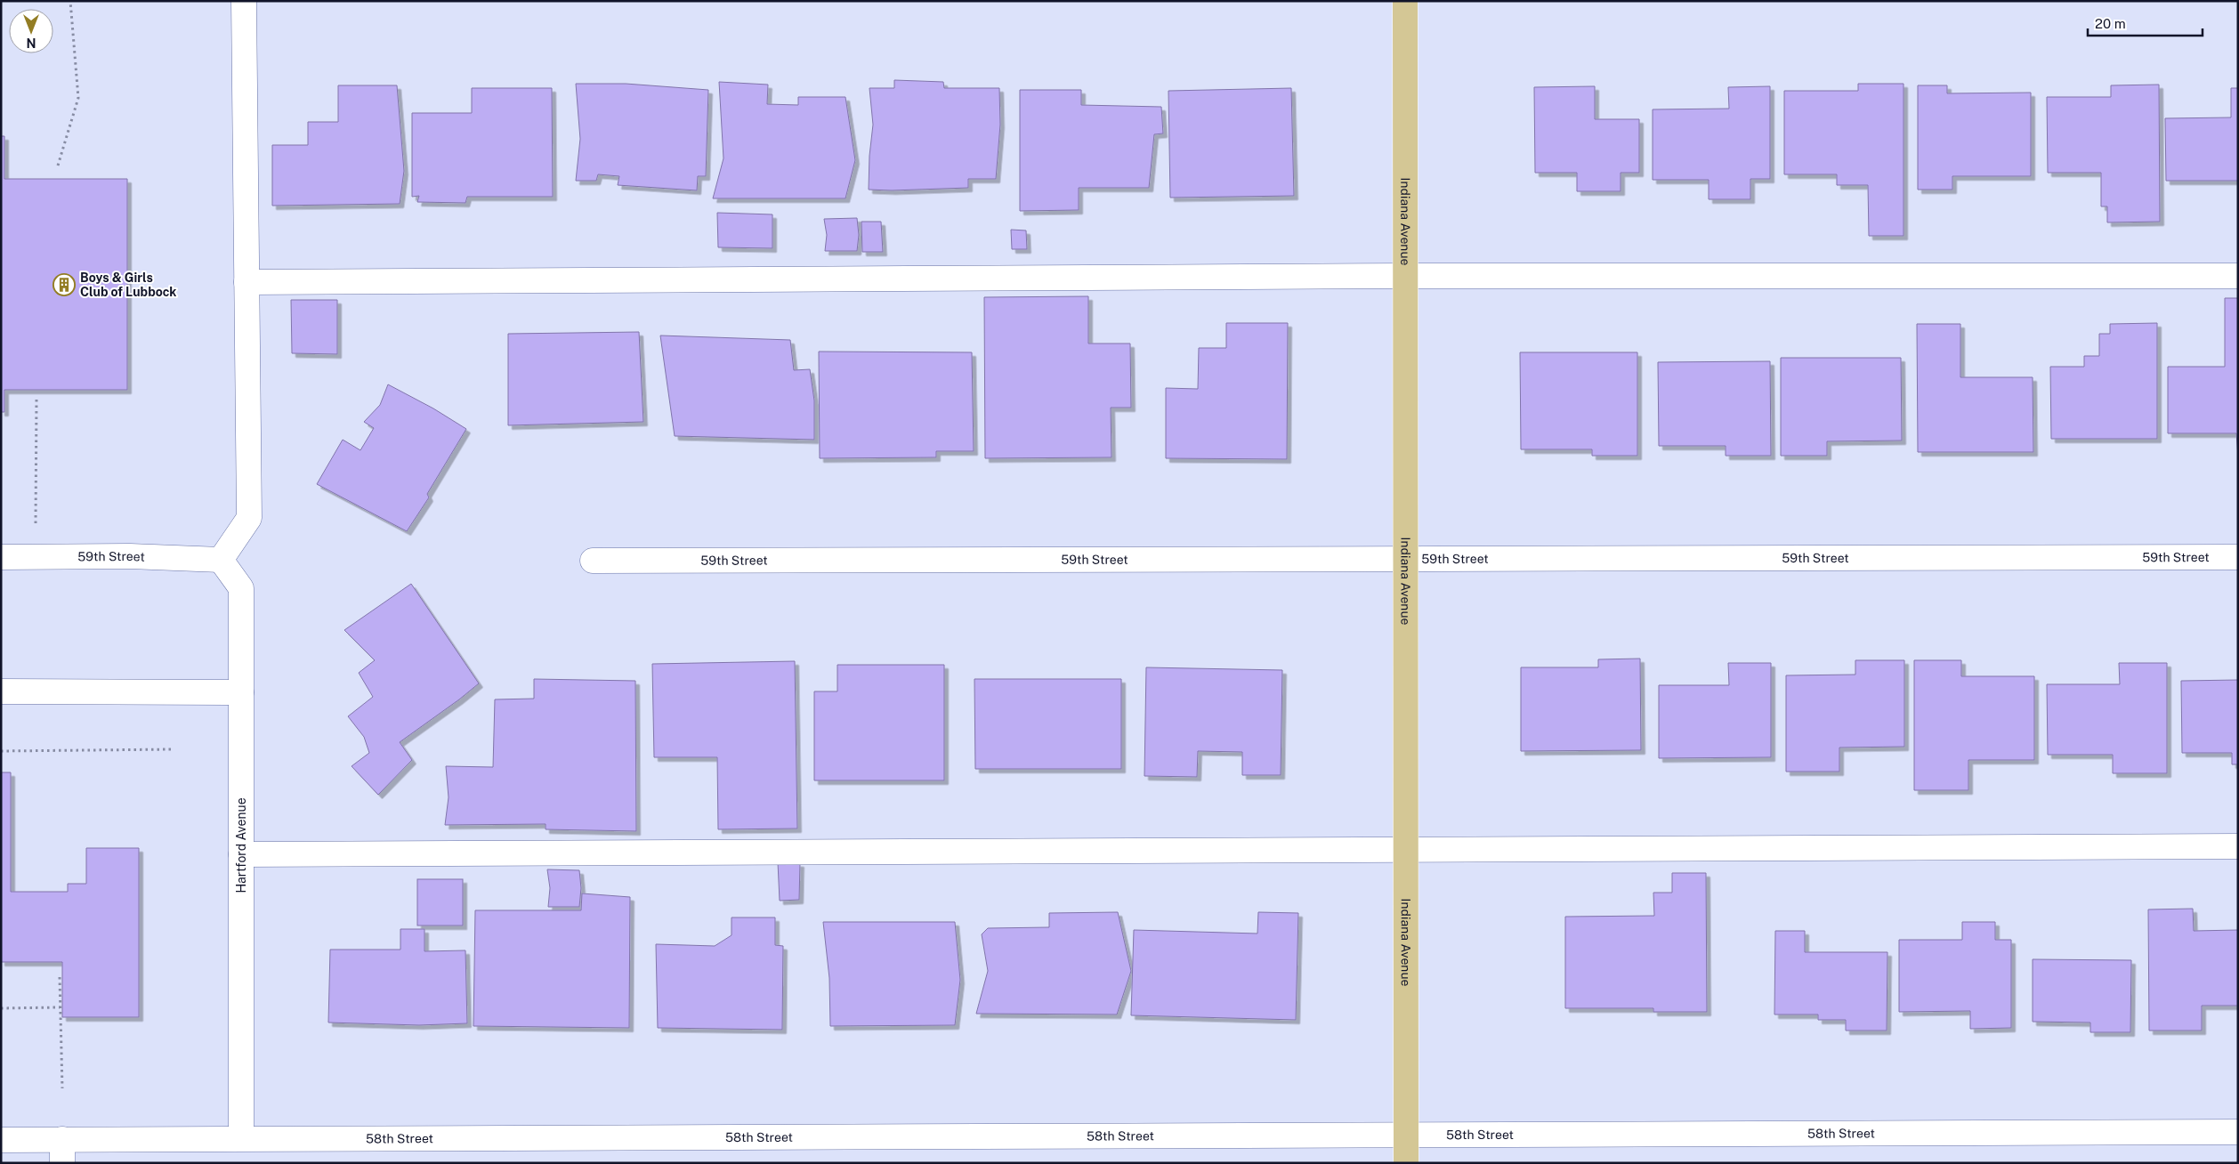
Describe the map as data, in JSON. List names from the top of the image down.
{
  "streets": {
    "main road": ["Indiana Avenue"],
    "street": ["59th Street", "Hartford Avenue", "58th Street"]
  },
  "crossings": [
    ["Indiana Avenue", "59th Street"],
    ["Indiana Avenue", "58th Street"],
    ["59th Street", "Hartford Avenue"],
    ["Hartford Avenue", "58th Street"]
  ],
  "places": {
    "building": ["Boys & Girls Club of Lubbock"]
  },
  "scale_bar": "20 m",
  "north": "bottom"
}
